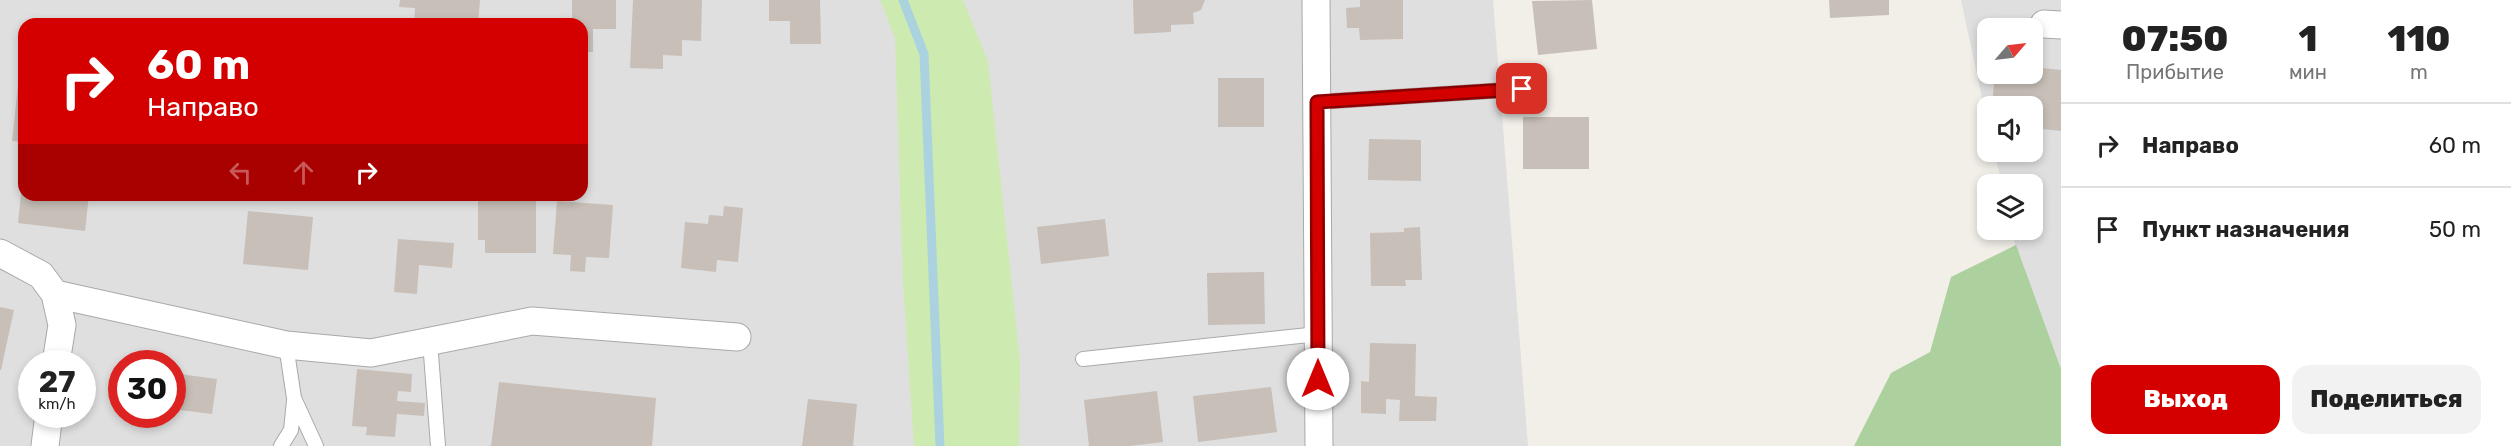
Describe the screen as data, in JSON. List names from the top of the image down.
{
  "north": "top right",
  "page": {
    "eta": [
      "07:50",
      "Прибытие",
      "1",
      "мин",
      "110",
      "m"
    ],
    "turn": ["60 m", "Направо"],
    "list": [
      {
        "name": "Направо",
        "value": "60 m"
      },
      {
        "name": "Пункт назначения",
        "value": "50 m"
      }
    ],
    "speed": "27 km/h",
    "limit": "30",
    "buttons": ["Выход", "Поделиться"]
  }
}
